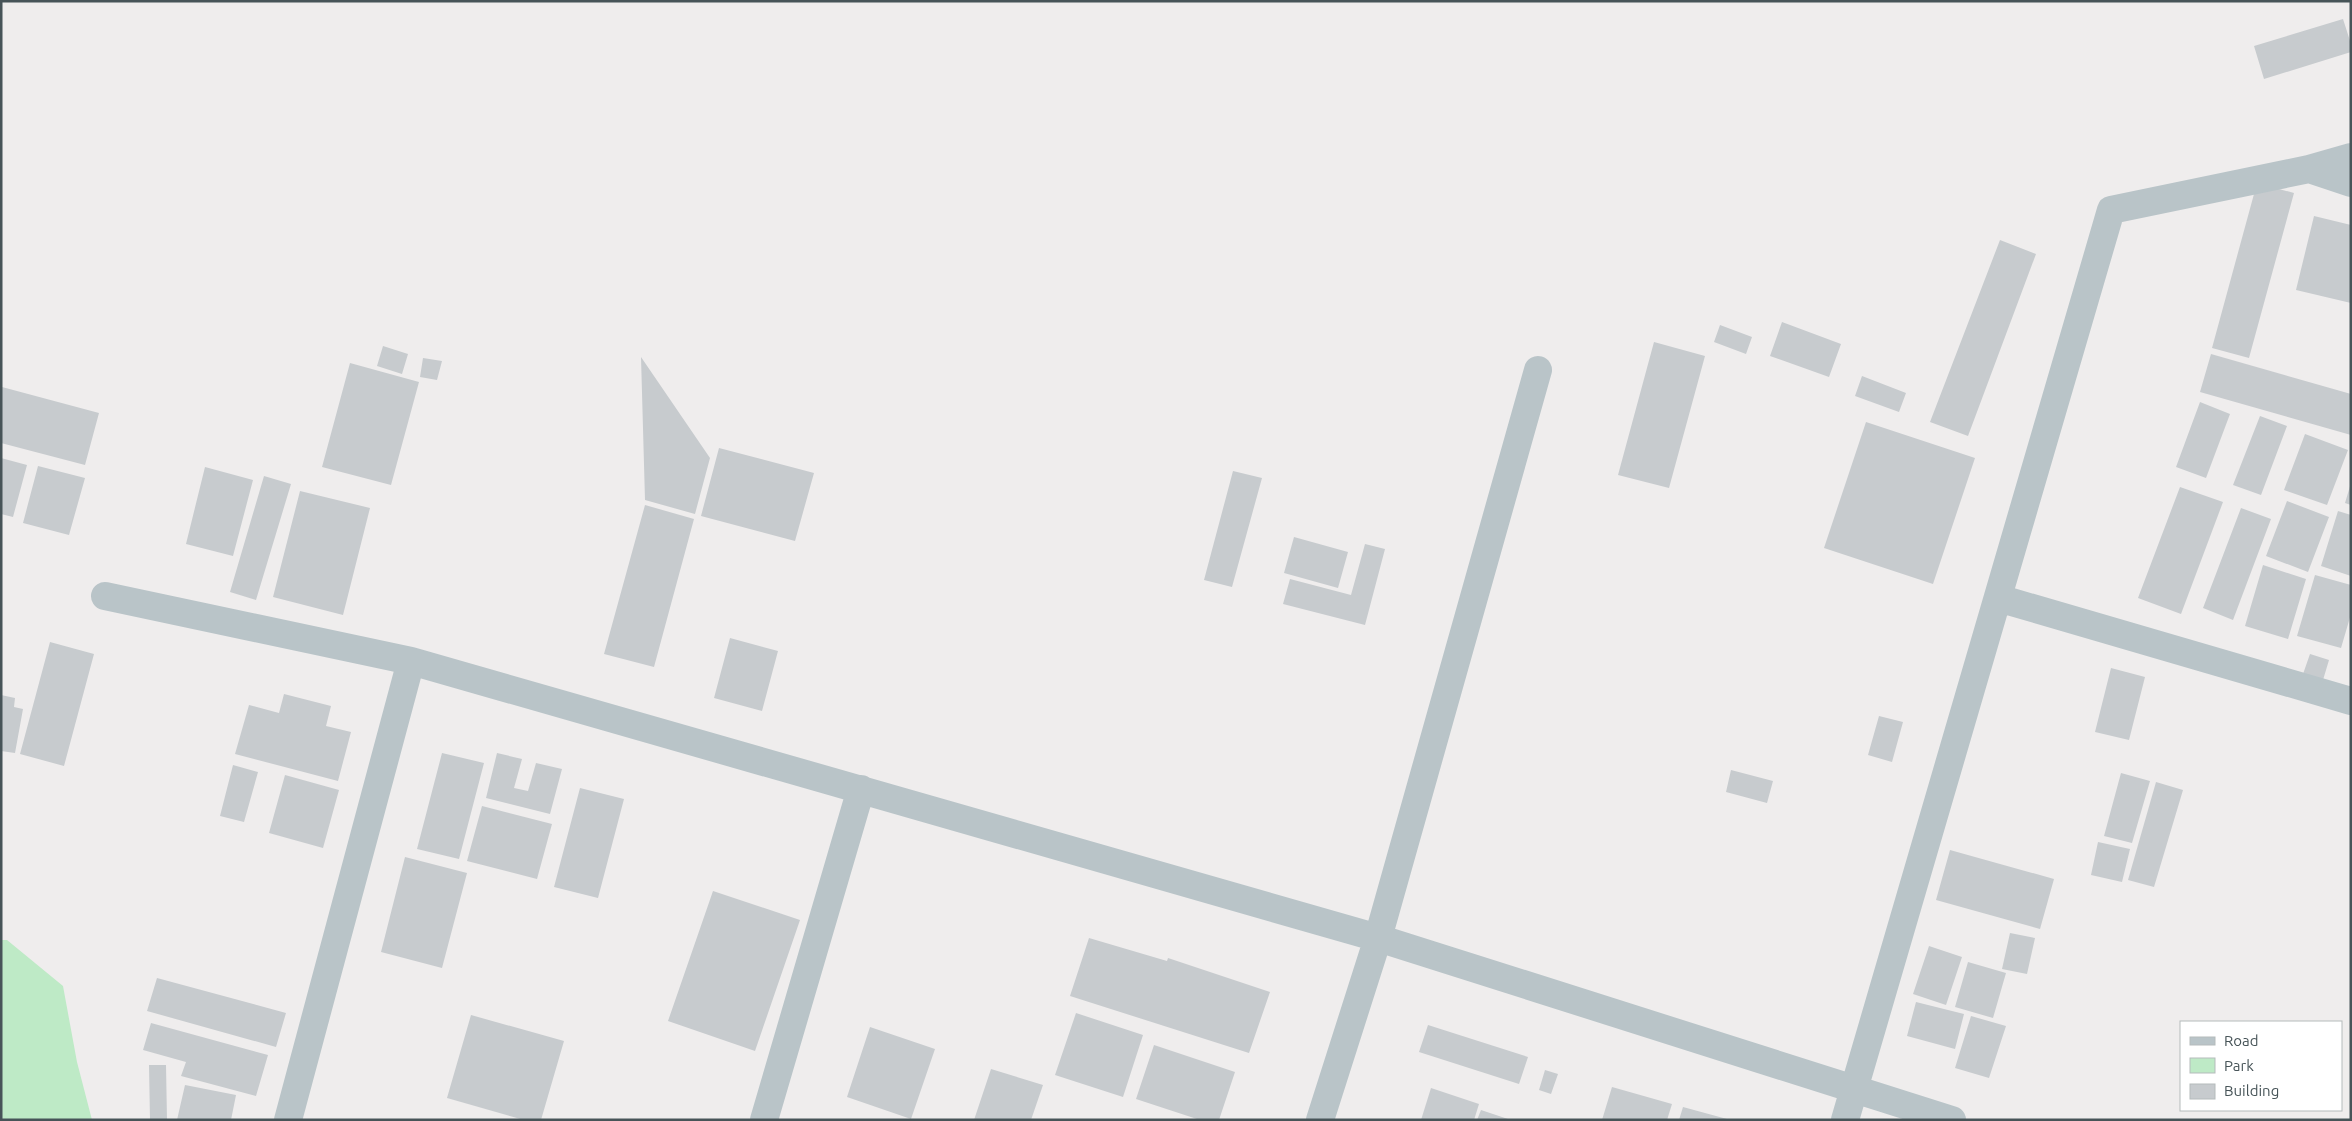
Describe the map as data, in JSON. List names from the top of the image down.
{
  "legend": ["Road", "Park", "Building"]
}
